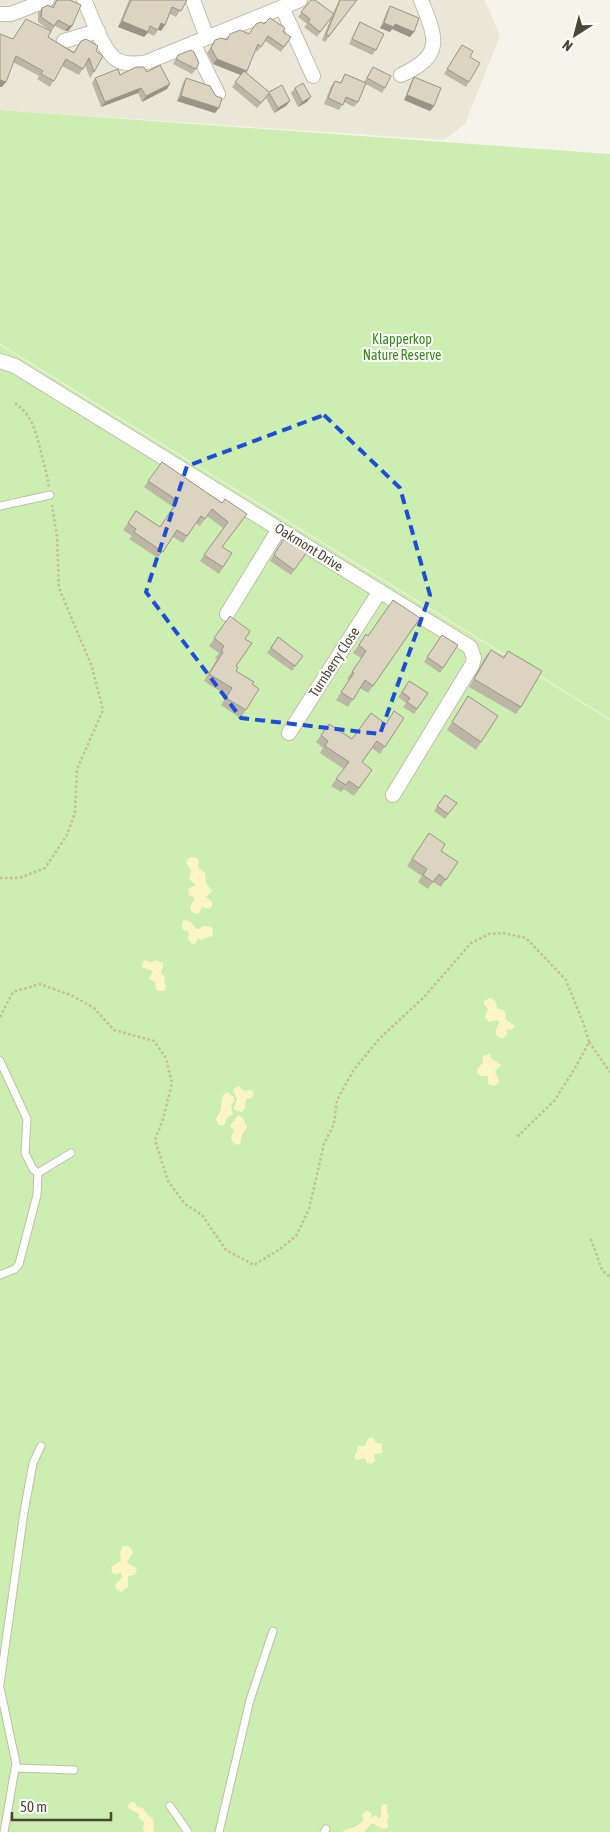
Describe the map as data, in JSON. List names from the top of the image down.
{
  "streets": {
    "street": ["Oakmont Drive", "Turnberry Close"]
  },
  "crossings": [
    ["Oakmont Drive", "Turnberry Close"]
  ],
  "parks": ["Klapperkop Nature Reserve"],
  "scale_bar": "50 m",
  "north": "bottom left"
}
